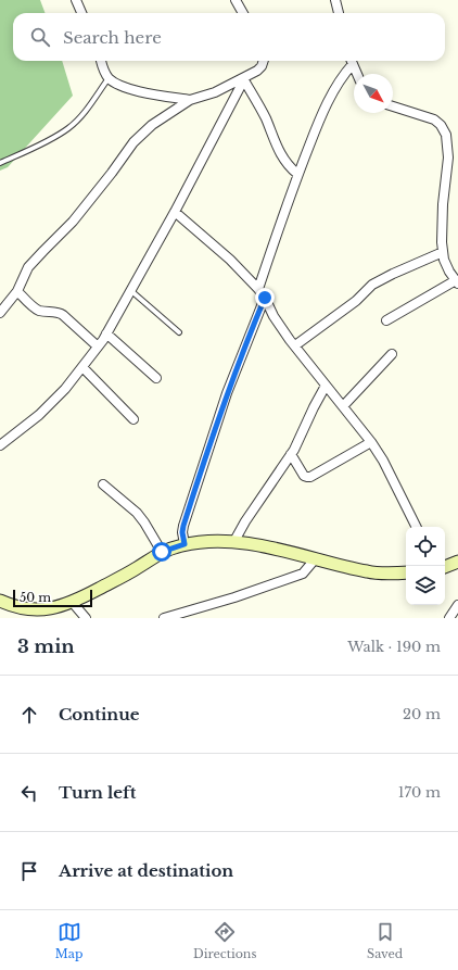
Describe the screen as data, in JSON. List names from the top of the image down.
{
  "scale_bar": "50 m",
  "north": "bottom right",
  "page": {
    "search": "Search here",
    "scale": "50 m",
    "heading": ["3 min", "Walk · 190 m"],
    "list": [
      ["Continue", "20 m"],
      ["Turn left", "170 m"],
      "Arrive at destination"
    ],
    "nav": ["Map", "Directions", "Saved"]
  }
}
